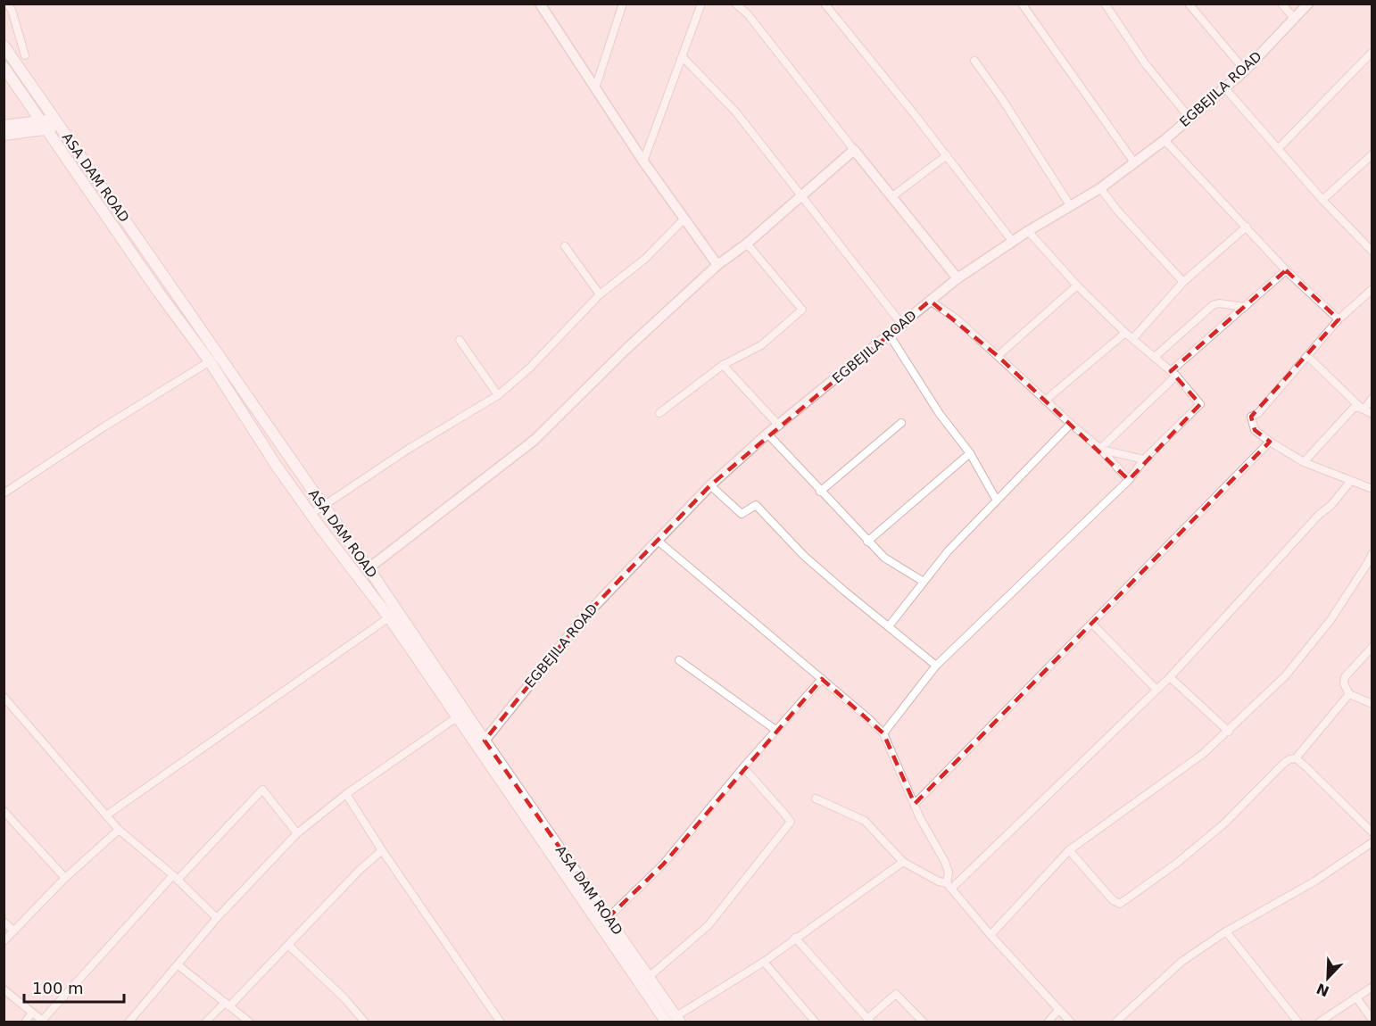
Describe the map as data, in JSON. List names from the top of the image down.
{
  "streets": {
    "main road": ["ASA DAM ROAD"],
    "street": ["EGBEJILA ROAD"]
  },
  "crossings": [
    ["EGBEJILA ROAD", "ASA DAM ROAD"]
  ],
  "scale_bar": "100 m",
  "north": "bottom left"
}
